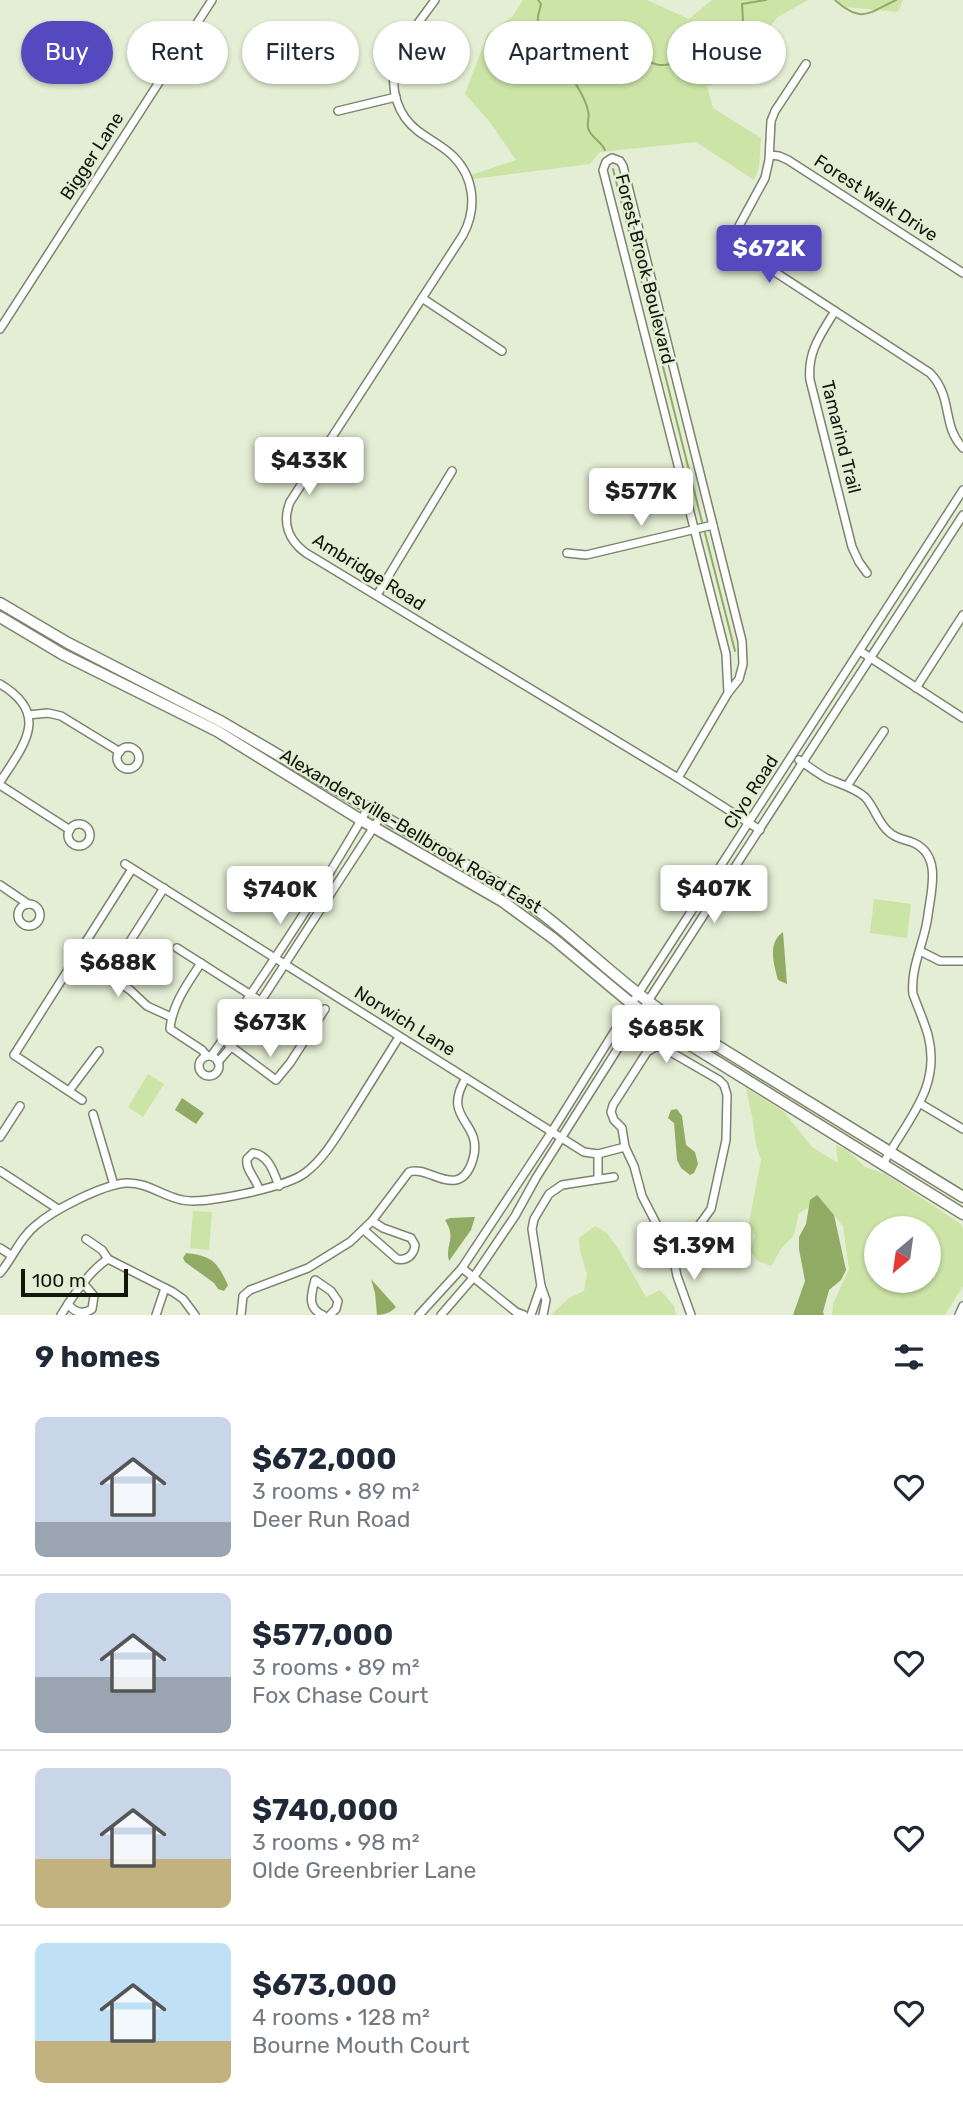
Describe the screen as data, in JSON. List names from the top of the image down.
{
  "streets": {
    "main road": ["Alexandersville-Bellbrook Road East"],
    "street": [
      "Bigger Lane",
      "Forest Walk Drive",
      "Forest Brook Boulevard",
      "Tamarind Trail",
      "Ambridge Road",
      "Clyo Road",
      "Norwich Lane"
    ]
  },
  "crossings": [
    ["Forest Brook Boulevard", "Ambridge Road"],
    ["Ambridge Road", "Clyo Road"],
    ["Clyo Road", "Alexandersville-Bellbrook Road East"],
    ["Clyo Road", "Norwich Lane"]
  ],
  "scale_bar": "100 m",
  "north": "bottom left",
  "page": {
    "chip": [
      "Buy",
      "Rent",
      "Filters",
      "New",
      "Apartment",
      "House"
    ],
    "price": [
      "$672K",
      "$433K",
      "$577K",
      "$407K",
      "$740K",
      "$688K",
      "$673K",
      "$685K",
      "$1.39M"
    ],
    "scale": "100 m",
    "heading": "9 homes",
    "list": [
      {
        "name": "$672,000",
        "note": "3 rooms · 89 m² · Deer Run Road"
      },
      {
        "name": "$577,000",
        "note": "3 rooms · 89 m² · Fox Chase Court"
      },
      {
        "name": "$740,000",
        "note": "3 rooms · 98 m² · Olde Greenbrier Lane"
      },
      {
        "name": "$673,000",
        "note": "4 rooms · 128 m² · Bourne Mouth Court"
      }
    ]
  }
}
